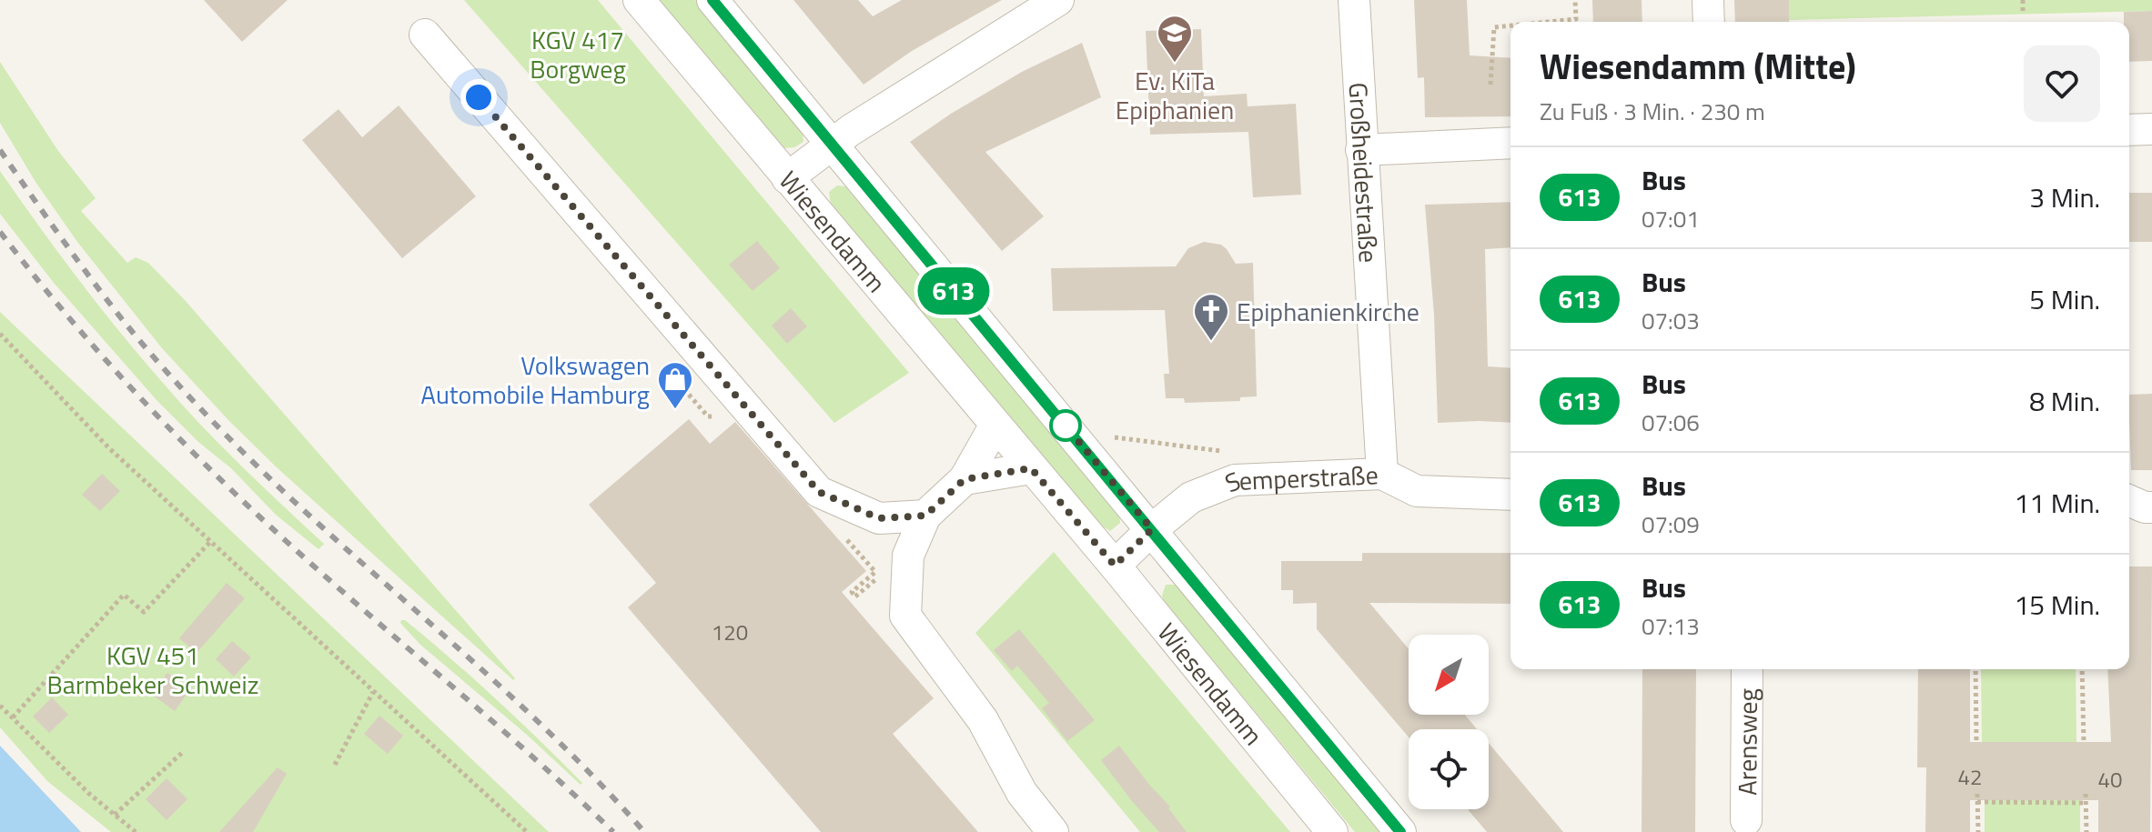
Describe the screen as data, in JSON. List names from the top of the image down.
{
  "streets": {
    "street": [
      "Großheidestraße",
      "Wiesendamm",
      "Semperstraße",
      "Arensweg"
    ]
  },
  "crossings": [
    ["Großheidestraße", "Semperstraße"],
    ["Wiesendamm", "Semperstraße"]
  ],
  "parks": ["KGV 417 Borgweg", "KGV 451 Barmbeker Schweiz"],
  "places": {
    "school or university": ["Ev. KiTa Epiphanien"],
    "church": ["Epiphanienkirche"],
    "shop": ["Volkswagen Automobile Hamburg"]
  },
  "lines": ["bus line 613"],
  "house_numbers": ["120", "42", "40"],
  "north": "bottom left",
  "page": {
    "on_map": "613",
    "heading": ["Wiesendamm (Mitte)", "Zu Fuß · 3 Min. · 230 m"],
    "list": [
      {
        "mark": "613",
        "name": "Bus",
        "note": "07:01",
        "value": "3 Min."
      },
      {
        "mark": "613",
        "name": "Bus",
        "note": "07:03",
        "value": "5 Min."
      },
      {
        "mark": "613",
        "name": "Bus",
        "note": "07:06",
        "value": "8 Min."
      },
      {
        "mark": "613",
        "name": "Bus",
        "note": "07:09",
        "value": "11 Min."
      },
      {
        "mark": "613",
        "name": "Bus",
        "note": "07:13",
        "value": "15 Min."
      }
    ]
  }
}
